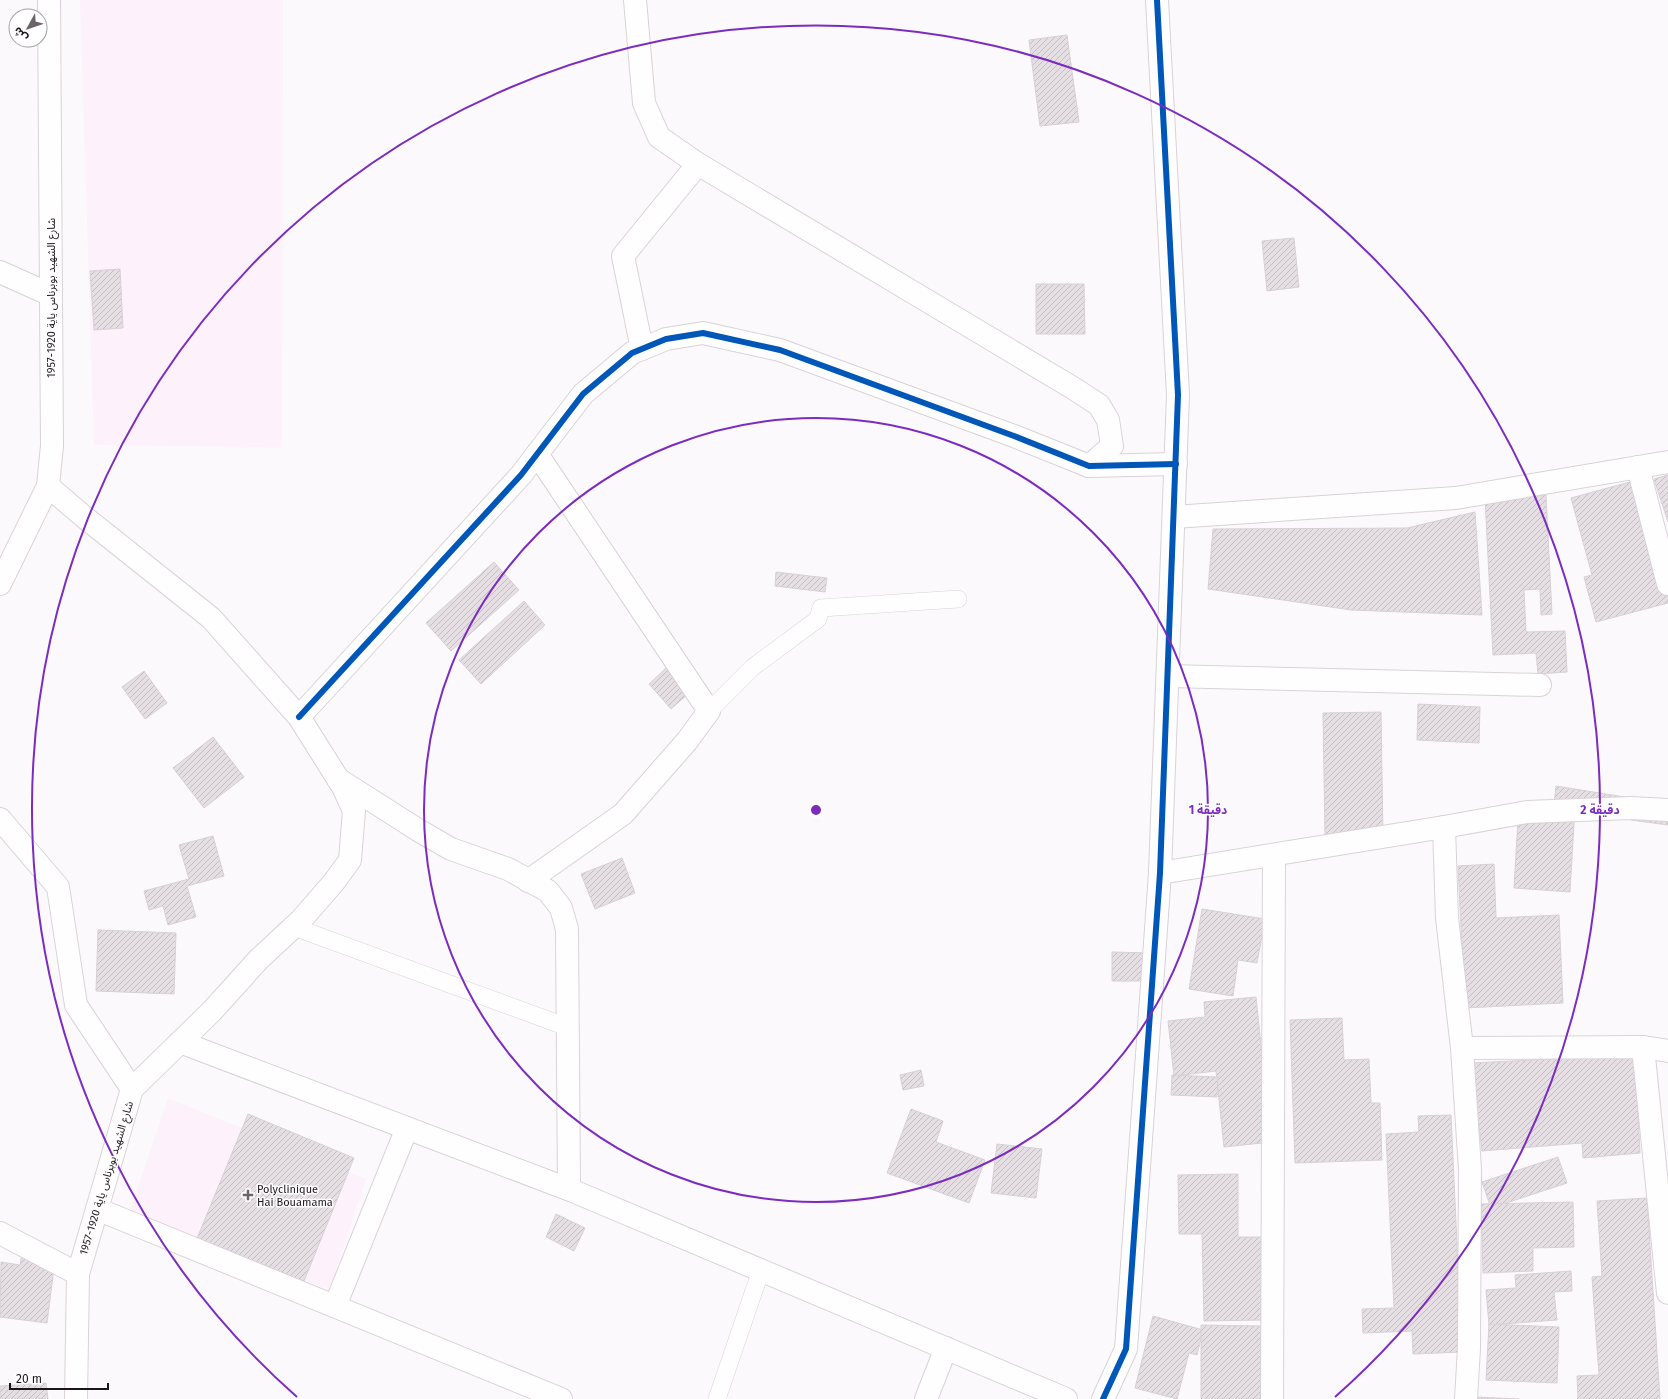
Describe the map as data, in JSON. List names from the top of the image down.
{
  "streets": {
    "street": ["شارع الشهيد بوبرناس ياية 1920-1957"]
  },
  "places": {
    "health": ["Polyclinique Hai Bouamama"]
  },
  "scale_bar": "20 m",
  "north": "bottom left",
  "rings": ["1 دقيقة", "2 دقيقة"]
}
